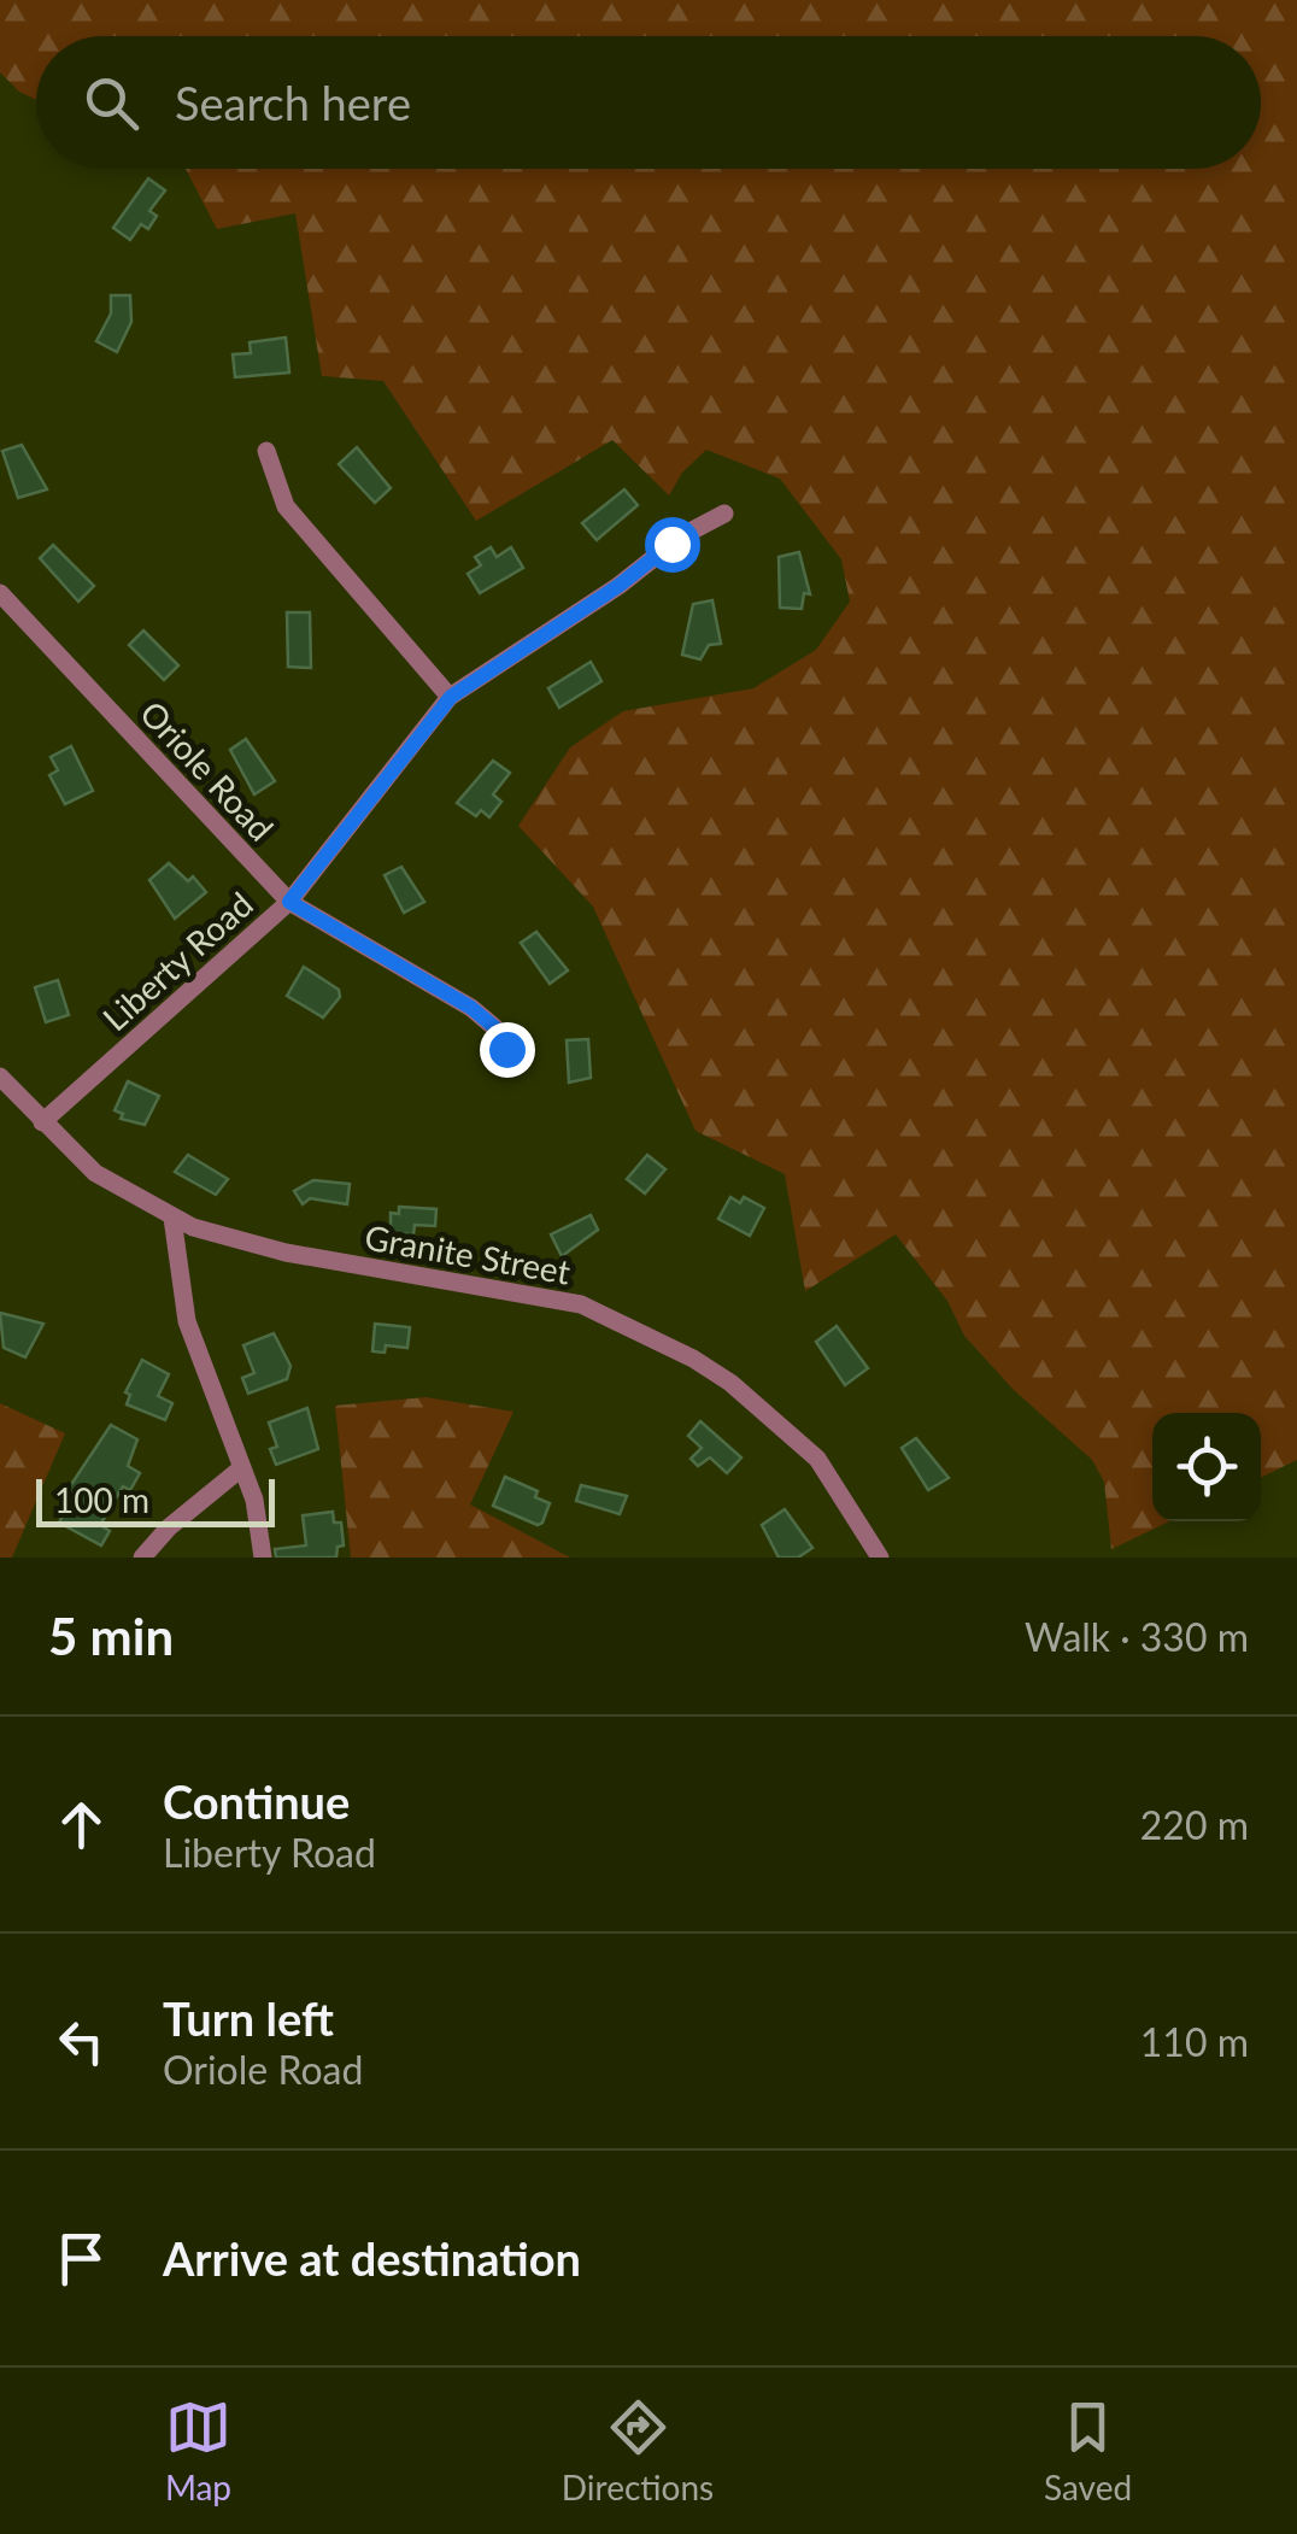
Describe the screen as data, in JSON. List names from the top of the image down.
{
  "streets": {
    "street": ["Oriole Road", "Liberty Road", "Granite Street"]
  },
  "crossings": [
    ["Oriole Road", "Liberty Road"],
    ["Liberty Road", "Granite Street"]
  ],
  "scale_bar": "100 m",
  "page": {
    "search": "Search here",
    "scale": "100 m",
    "heading": ["5 min", "Walk · 330 m"],
    "list": [
      ["Continue", "Liberty Road", "220 m"],
      ["Turn left", "Oriole Road", "110 m"],
      "Arrive at destination"
    ],
    "nav": ["Map", "Directions", "Saved"]
  }
}
